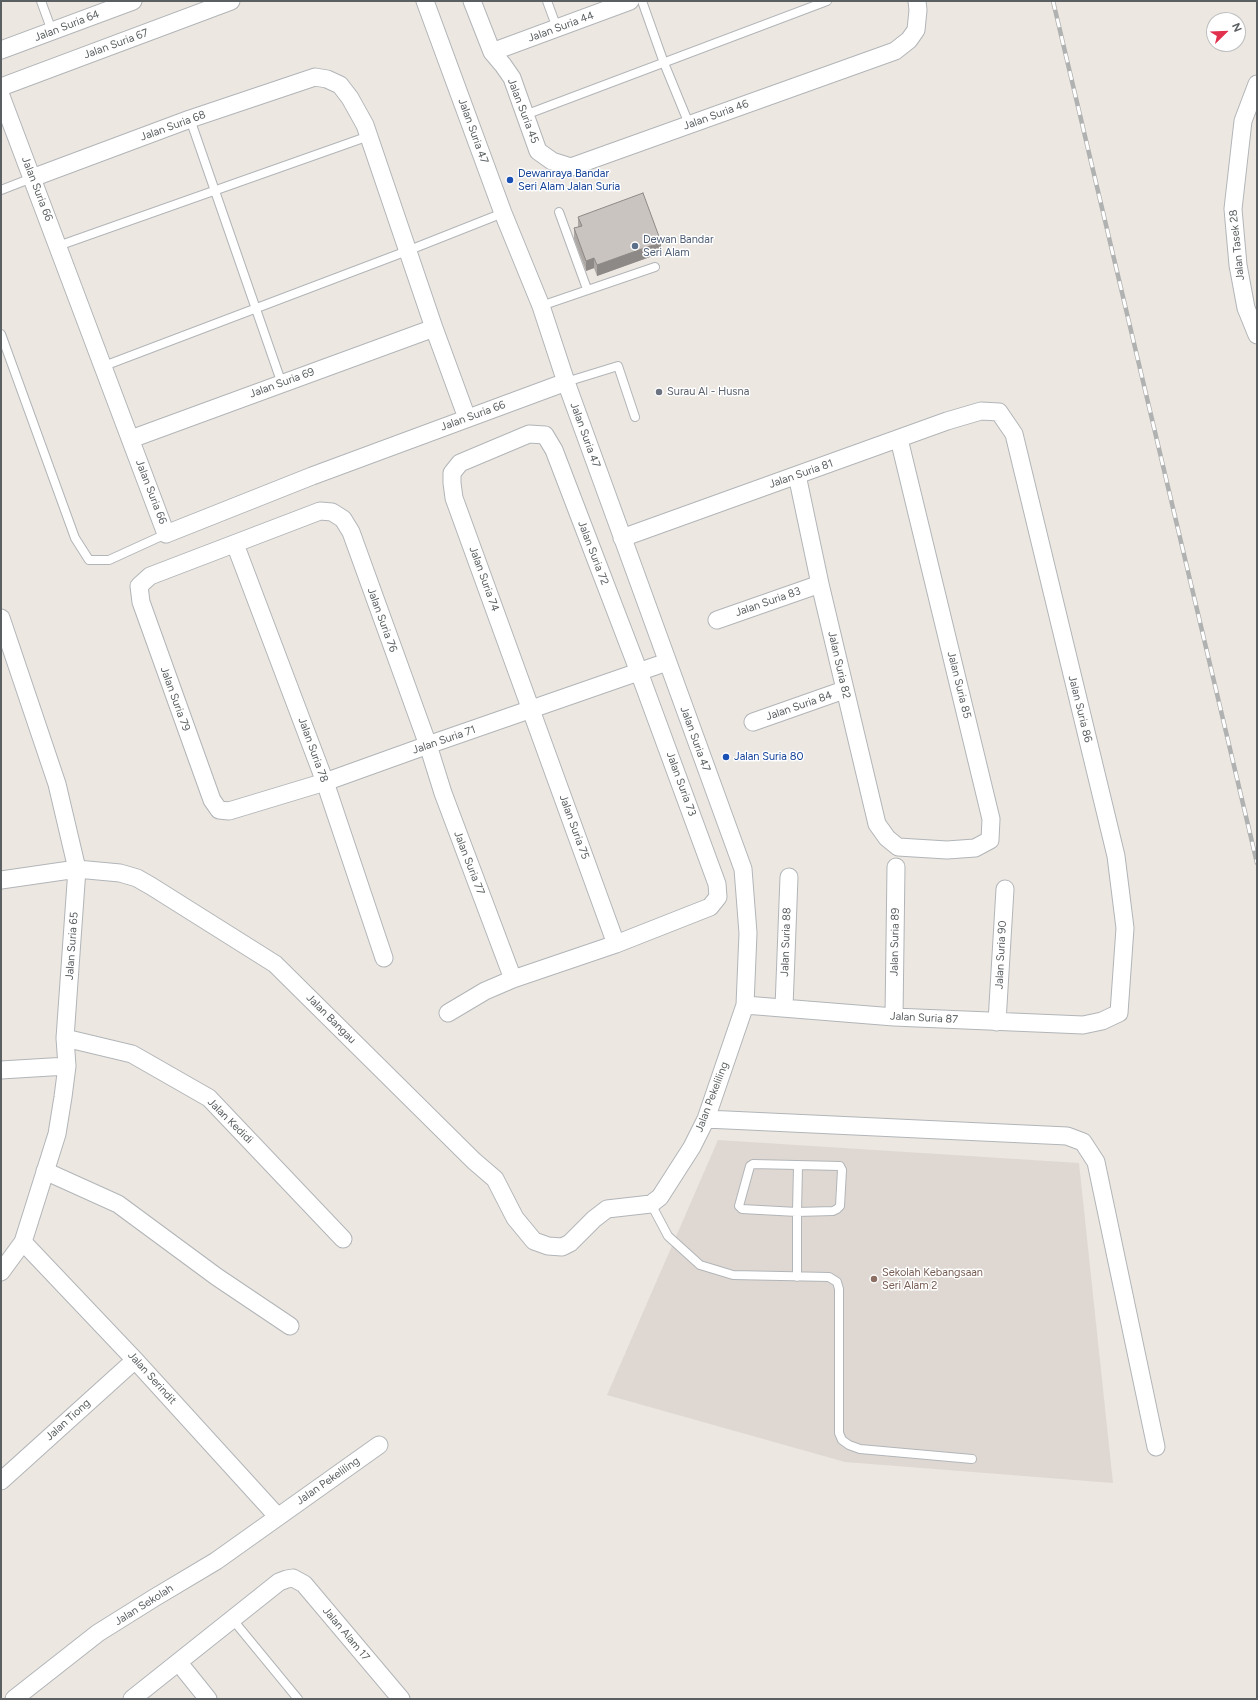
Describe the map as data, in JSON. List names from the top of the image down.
{
  "streets": {
    "street": [
      "Jalan Suria 64",
      "Jalan Suria 44",
      "Jalan Suria 67",
      "Jalan Suria 45",
      "Jalan Suria 46",
      "Jalan Suria 68",
      "Jalan Suria 47",
      "Jalan Suria 66",
      "Jalan Tasek 28",
      "Jalan Suria 69",
      "Jalan Suria 81",
      "Jalan Suria 72",
      "Jalan Suria 74",
      "Jalan Suria 83",
      "Jalan Suria 76",
      "Jalan Suria 82",
      "Jalan Suria 85",
      "Jalan Suria 79",
      "Jalan Suria 84",
      "Jalan Suria 86",
      "Jalan Suria 71",
      "Jalan Suria 78",
      "Jalan Suria 73",
      "Jalan Suria 75",
      "Jalan Suria 77",
      "Jalan Suria 88",
      "Jalan Suria 89",
      "Jalan Suria 65",
      "Jalan Suria 90",
      "Jalan Suria 87",
      "Jalan Bangau",
      "Jalan Pekeliling",
      "Jalan Kedidi",
      "Jalan Serindit",
      "Jalan Tiong",
      "Jalan Sekolah",
      "Jalan Alam 17"
    ]
  },
  "crossings": [
    ["Jalan Suria 44", "Jalan Suria 45"],
    ["Jalan Suria 45", "Jalan Suria 46"],
    ["Jalan Suria 68", "Jalan Suria 66"],
    ["Jalan Suria 47", "Jalan Suria 66"],
    ["Jalan Suria 47", "Jalan Suria 81"],
    ["Jalan Suria 47", "Jalan Suria 71"],
    ["Jalan Suria 47", "Jalan Pekeliling"],
    ["Jalan Suria 66", "Jalan Suria 69"],
    ["Jalan Suria 81", "Jalan Suria 82"],
    ["Jalan Suria 81", "Jalan Suria 85"],
    ["Jalan Suria 81", "Jalan Suria 86"],
    ["Jalan Suria 72", "Jalan Suria 74"],
    ["Jalan Suria 72", "Jalan Suria 71"],
    ["Jalan Suria 72", "Jalan Suria 73"],
    ["Jalan Suria 74", "Jalan Suria 71"],
    ["Jalan Suria 74", "Jalan Suria 75"],
    ["Jalan Suria 83", "Jalan Suria 82"],
    ["Jalan Suria 76", "Jalan Suria 79"],
    ["Jalan Suria 76", "Jalan Suria 71"],
    ["Jalan Suria 76", "Jalan Suria 78"],
    ["Jalan Suria 76", "Jalan Suria 77"],
    ["Jalan Suria 82", "Jalan Suria 85"],
    ["Jalan Suria 82", "Jalan Suria 84"],
    ["Jalan Suria 79", "Jalan Suria 71"],
    ["Jalan Suria 79", "Jalan Suria 78"],
    ["Jalan Suria 86", "Jalan Suria 87"],
    ["Jalan Suria 71", "Jalan Suria 78"],
    ["Jalan Suria 71", "Jalan Suria 73"],
    ["Jalan Suria 71", "Jalan Suria 75"],
    ["Jalan Suria 71", "Jalan Suria 77"],
    ["Jalan Suria 73", "Jalan Suria 75"],
    ["Jalan Suria 88", "Jalan Suria 87"],
    ["Jalan Suria 89", "Jalan Suria 87"],
    ["Jalan Suria 65", "Jalan Bangau"],
    ["Jalan Suria 65", "Jalan Kedidi"],
    ["Jalan Suria 65", "Jalan Serindit"],
    ["Jalan Suria 90", "Jalan Suria 87"],
    ["Jalan Suria 87", "Jalan Pekeliling"],
    ["Jalan Bangau", "Jalan Pekeliling"],
    ["Jalan Pekeliling", "Jalan Serindit"],
    ["Jalan Pekeliling", "Jalan Sekolah"],
    ["Jalan Serindit", "Jalan Tiong"],
    ["Jalan Serindit", "Jalan Sekolah"]
  ],
  "places": [
    "Dewanraya Bandar Seri Alam Jalan Suria",
    "Dewan Bandar Seri Alam",
    "Surau Al - Husna",
    "Jalan Suria 80",
    "Sekolah Kebangsaan Seri Alam 2"
  ],
  "north": "top right"
}
